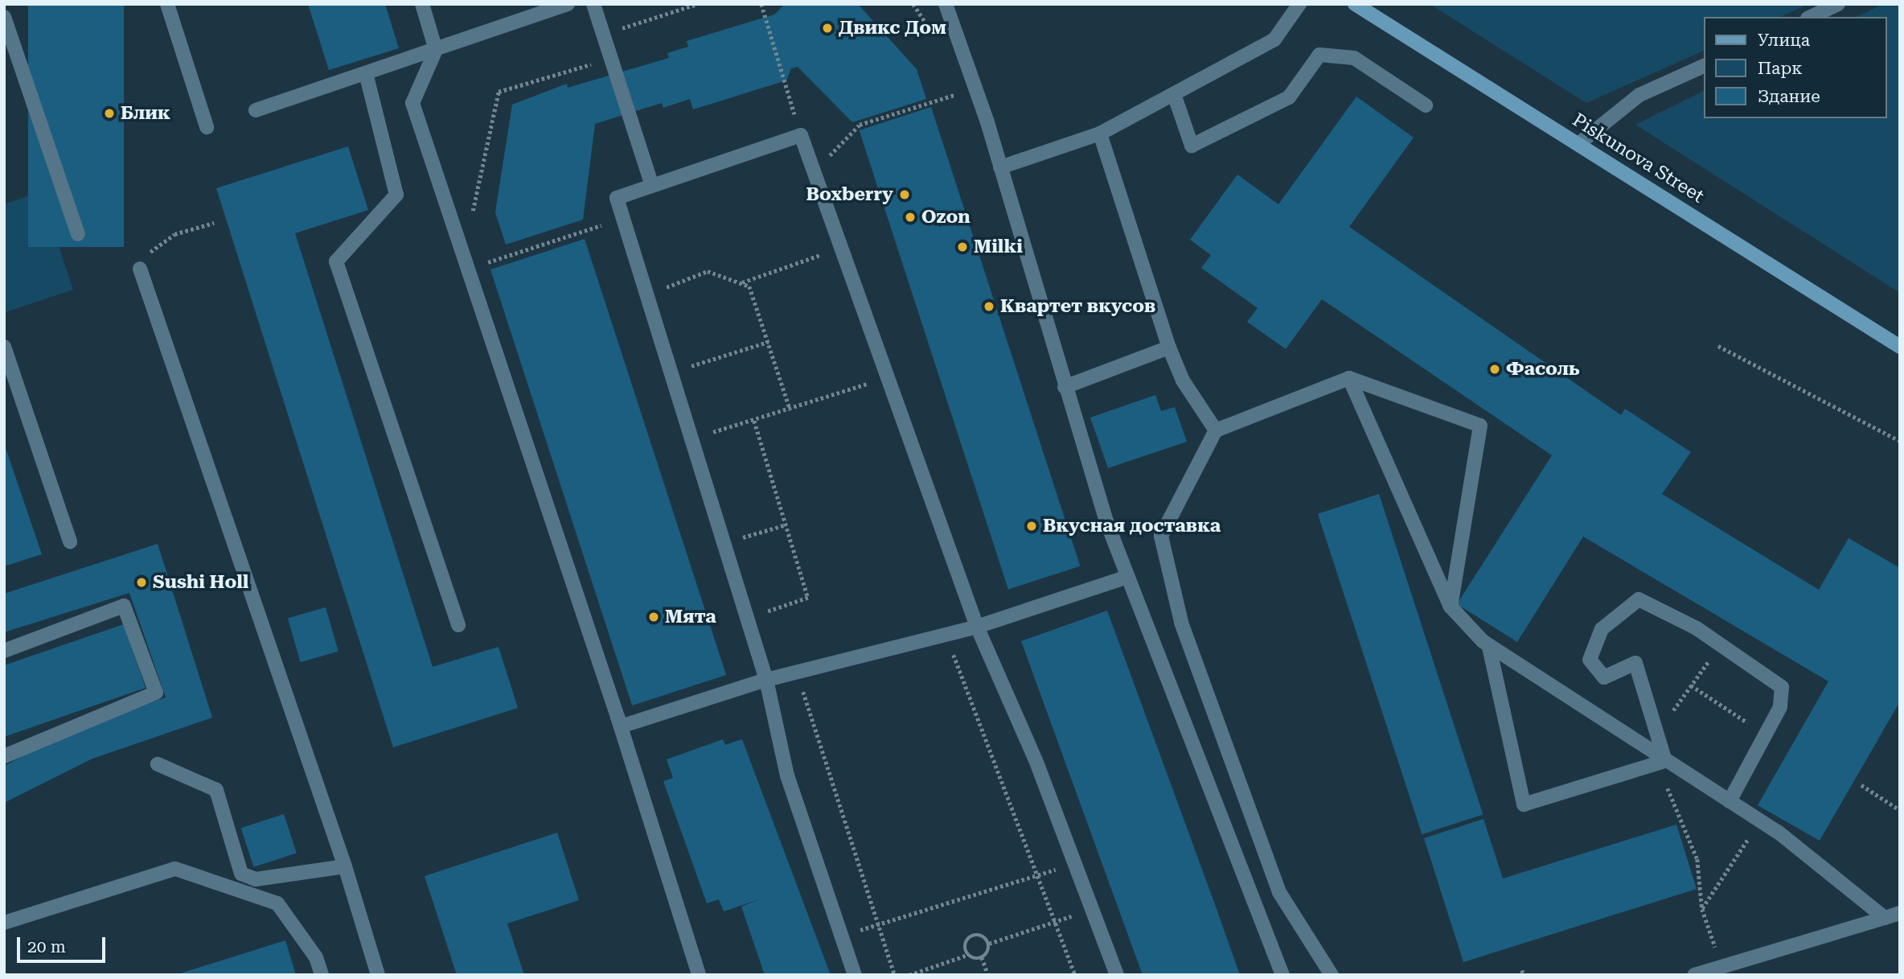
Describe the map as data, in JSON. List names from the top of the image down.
{
  "streets": {
    "street": ["Piskunova Street"]
  },
  "places": [
    "Двикс Дом",
    "Блик",
    "Boxberry",
    "Ozon",
    "Milki",
    "Квартет вкусов",
    "Фасоль",
    "Вкусная доставка",
    "Sushi Holl",
    "Мята"
  ],
  "legend": ["Улица", "Парк", "Здание"],
  "scale_bar": "20 m"
}
